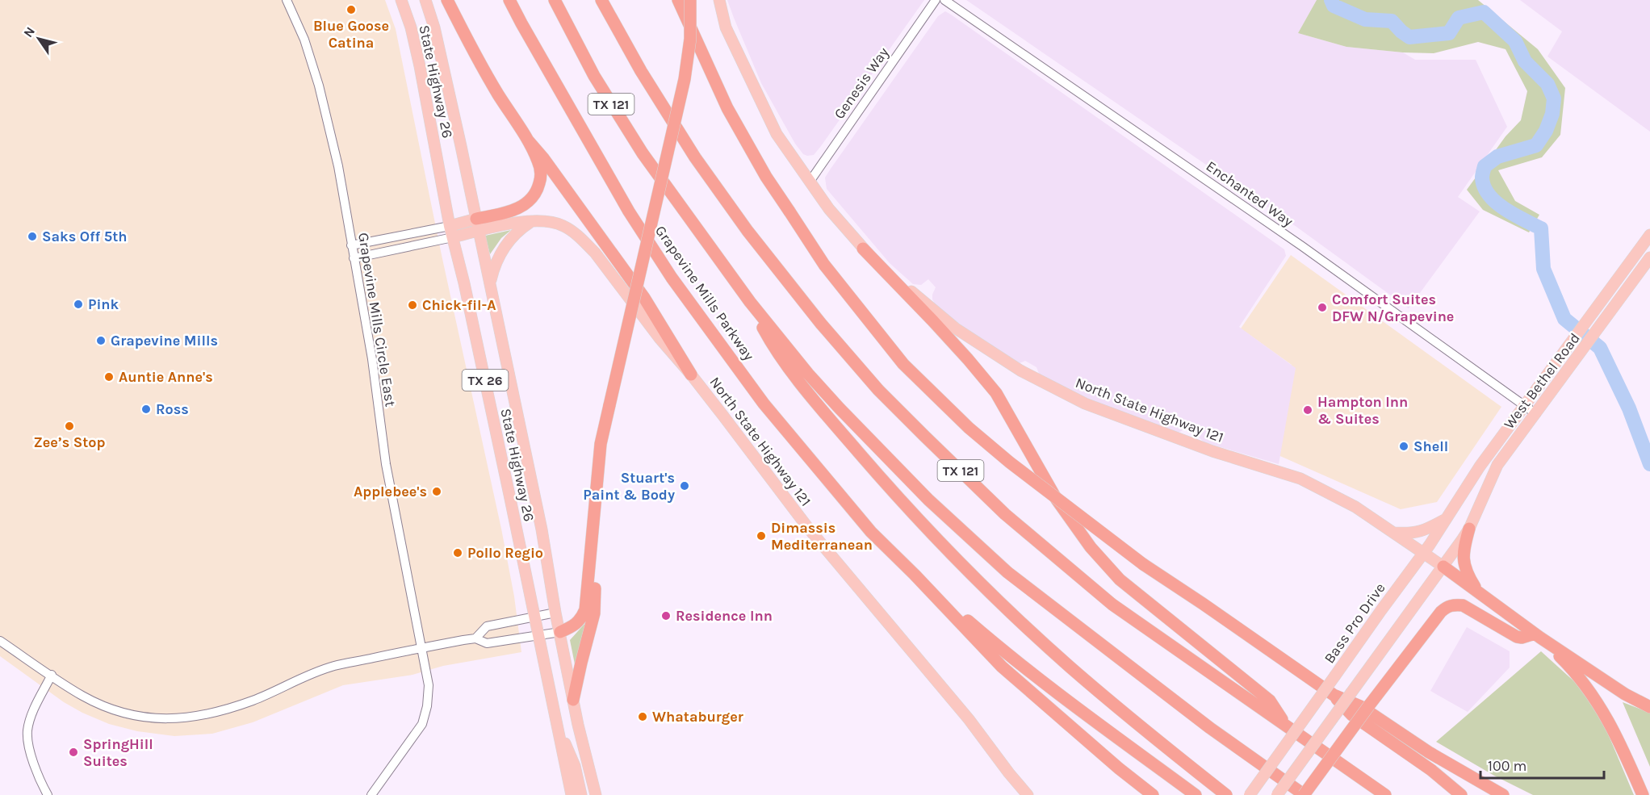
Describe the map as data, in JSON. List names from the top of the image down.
{
  "streets": {
    "highway": ["TX 121", "Grapevine Mills Parkway"],
    "main road": [
      "State Highway 26",
      "TX 26",
      "West Bethel Road",
      "North State Highway 121",
      "Bass Pro Drive"
    ],
    "street": ["Genesis Way", "Enchanted Way", "Grapevine Mills Circle East"]
  },
  "crossings": [
    ["State Highway 26", "North State Highway 121"],
    ["Genesis Way", "North State Highway 121"],
    ["Enchanted Way", "West Bethel Road"],
    ["West Bethel Road", "Bass Pro Drive"],
    ["North State Highway 121", "Bass Pro Drive"]
  ],
  "places": [
    "Blue Goose Catina",
    "Saks Off 5th",
    "Pink",
    "Chick-fil-A",
    "Comfort Suites DFW N/Grapevine",
    "Grapevine Mills",
    "Auntie Anne's",
    "Ross",
    "Hampton Inn & Suites",
    "Zee’s Stop",
    "Shell",
    "Stuart's Paint & Body",
    "Applebee's",
    "Dimassis Mediterranean",
    "Pollo Regio",
    "Residence Inn",
    "Whataburger",
    "SpringHill Suites"
  ],
  "scale_bar": "100 m",
  "north": "top left"
}
